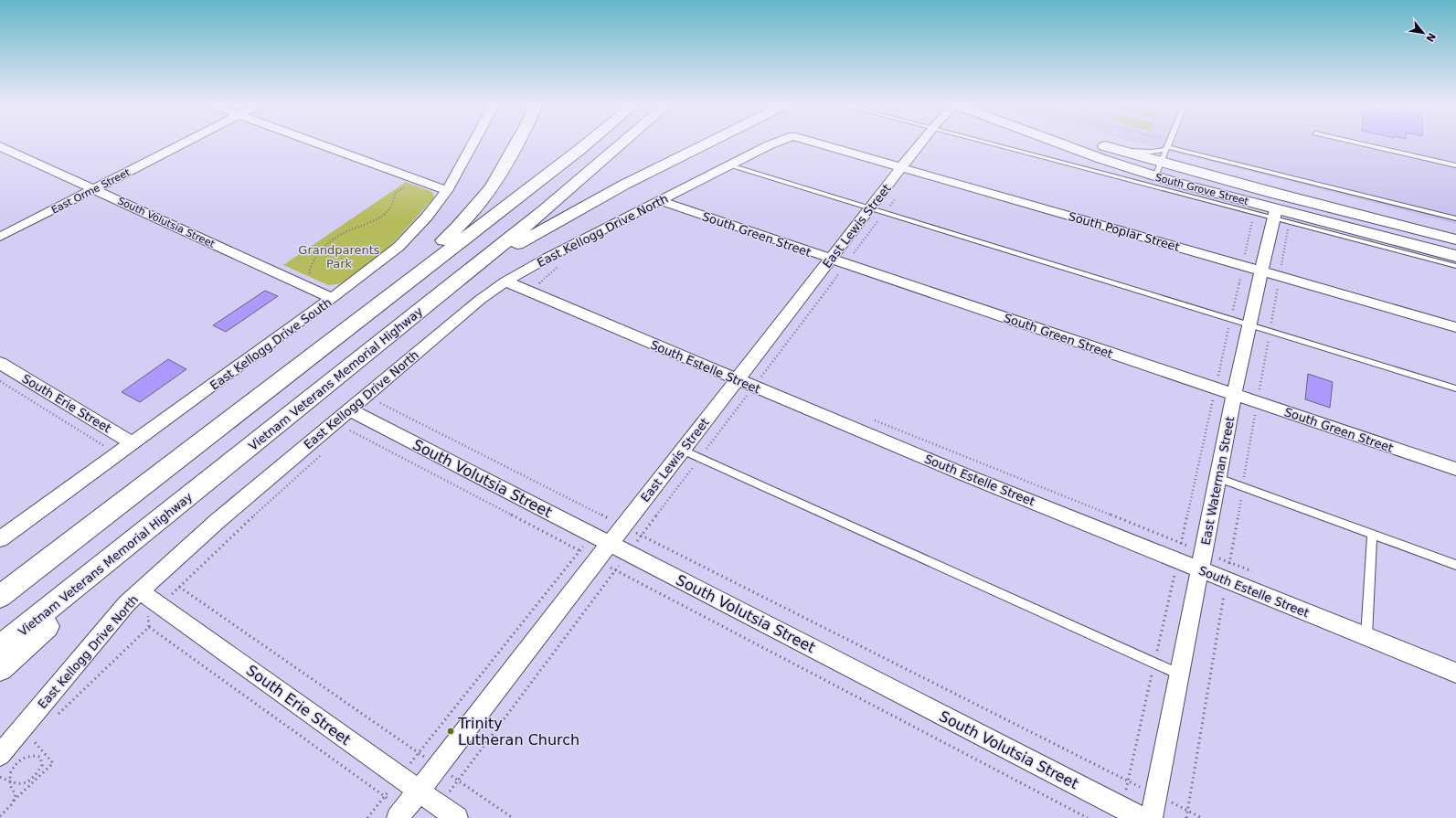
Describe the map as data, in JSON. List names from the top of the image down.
{
  "streets": {
    "main road": ["South Grove Street", "Vietnam Veterans Memorial Highway"],
    "street": [
      "East Orme Street",
      "South Volutsia Street",
      "East Lewis Street",
      "East Kellogg Drive North",
      "South Poplar Street",
      "South Green Street",
      "East Kellogg Drive South",
      "South Estelle Street",
      "South Erie Street",
      "East Waterman Street"
    ]
  },
  "crossings": [
    ["South Grove Street", "East Waterman Street"],
    ["East Orme Street", "South Volutsia Street"],
    ["South Volutsia Street", "East Lewis Street"],
    ["South Volutsia Street", "East Kellogg Drive North"],
    ["South Volutsia Street", "East Kellogg Drive South"],
    ["East Lewis Street", "South Poplar Street"],
    ["East Lewis Street", "South Green Street"],
    ["East Lewis Street", "South Estelle Street"],
    ["East Lewis Street", "South Erie Street"],
    ["East Kellogg Drive North", "South Green Street"],
    ["East Kellogg Drive North", "South Estelle Street"],
    ["East Kellogg Drive North", "South Erie Street"],
    ["South Poplar Street", "East Waterman Street"],
    ["South Green Street", "East Waterman Street"],
    ["East Kellogg Drive South", "South Erie Street"],
    ["South Estelle Street", "East Waterman Street"]
  ],
  "parks": ["Grandparents Park"],
  "places": ["Trinity Lutheran Church"],
  "north": "bottom right"
}
